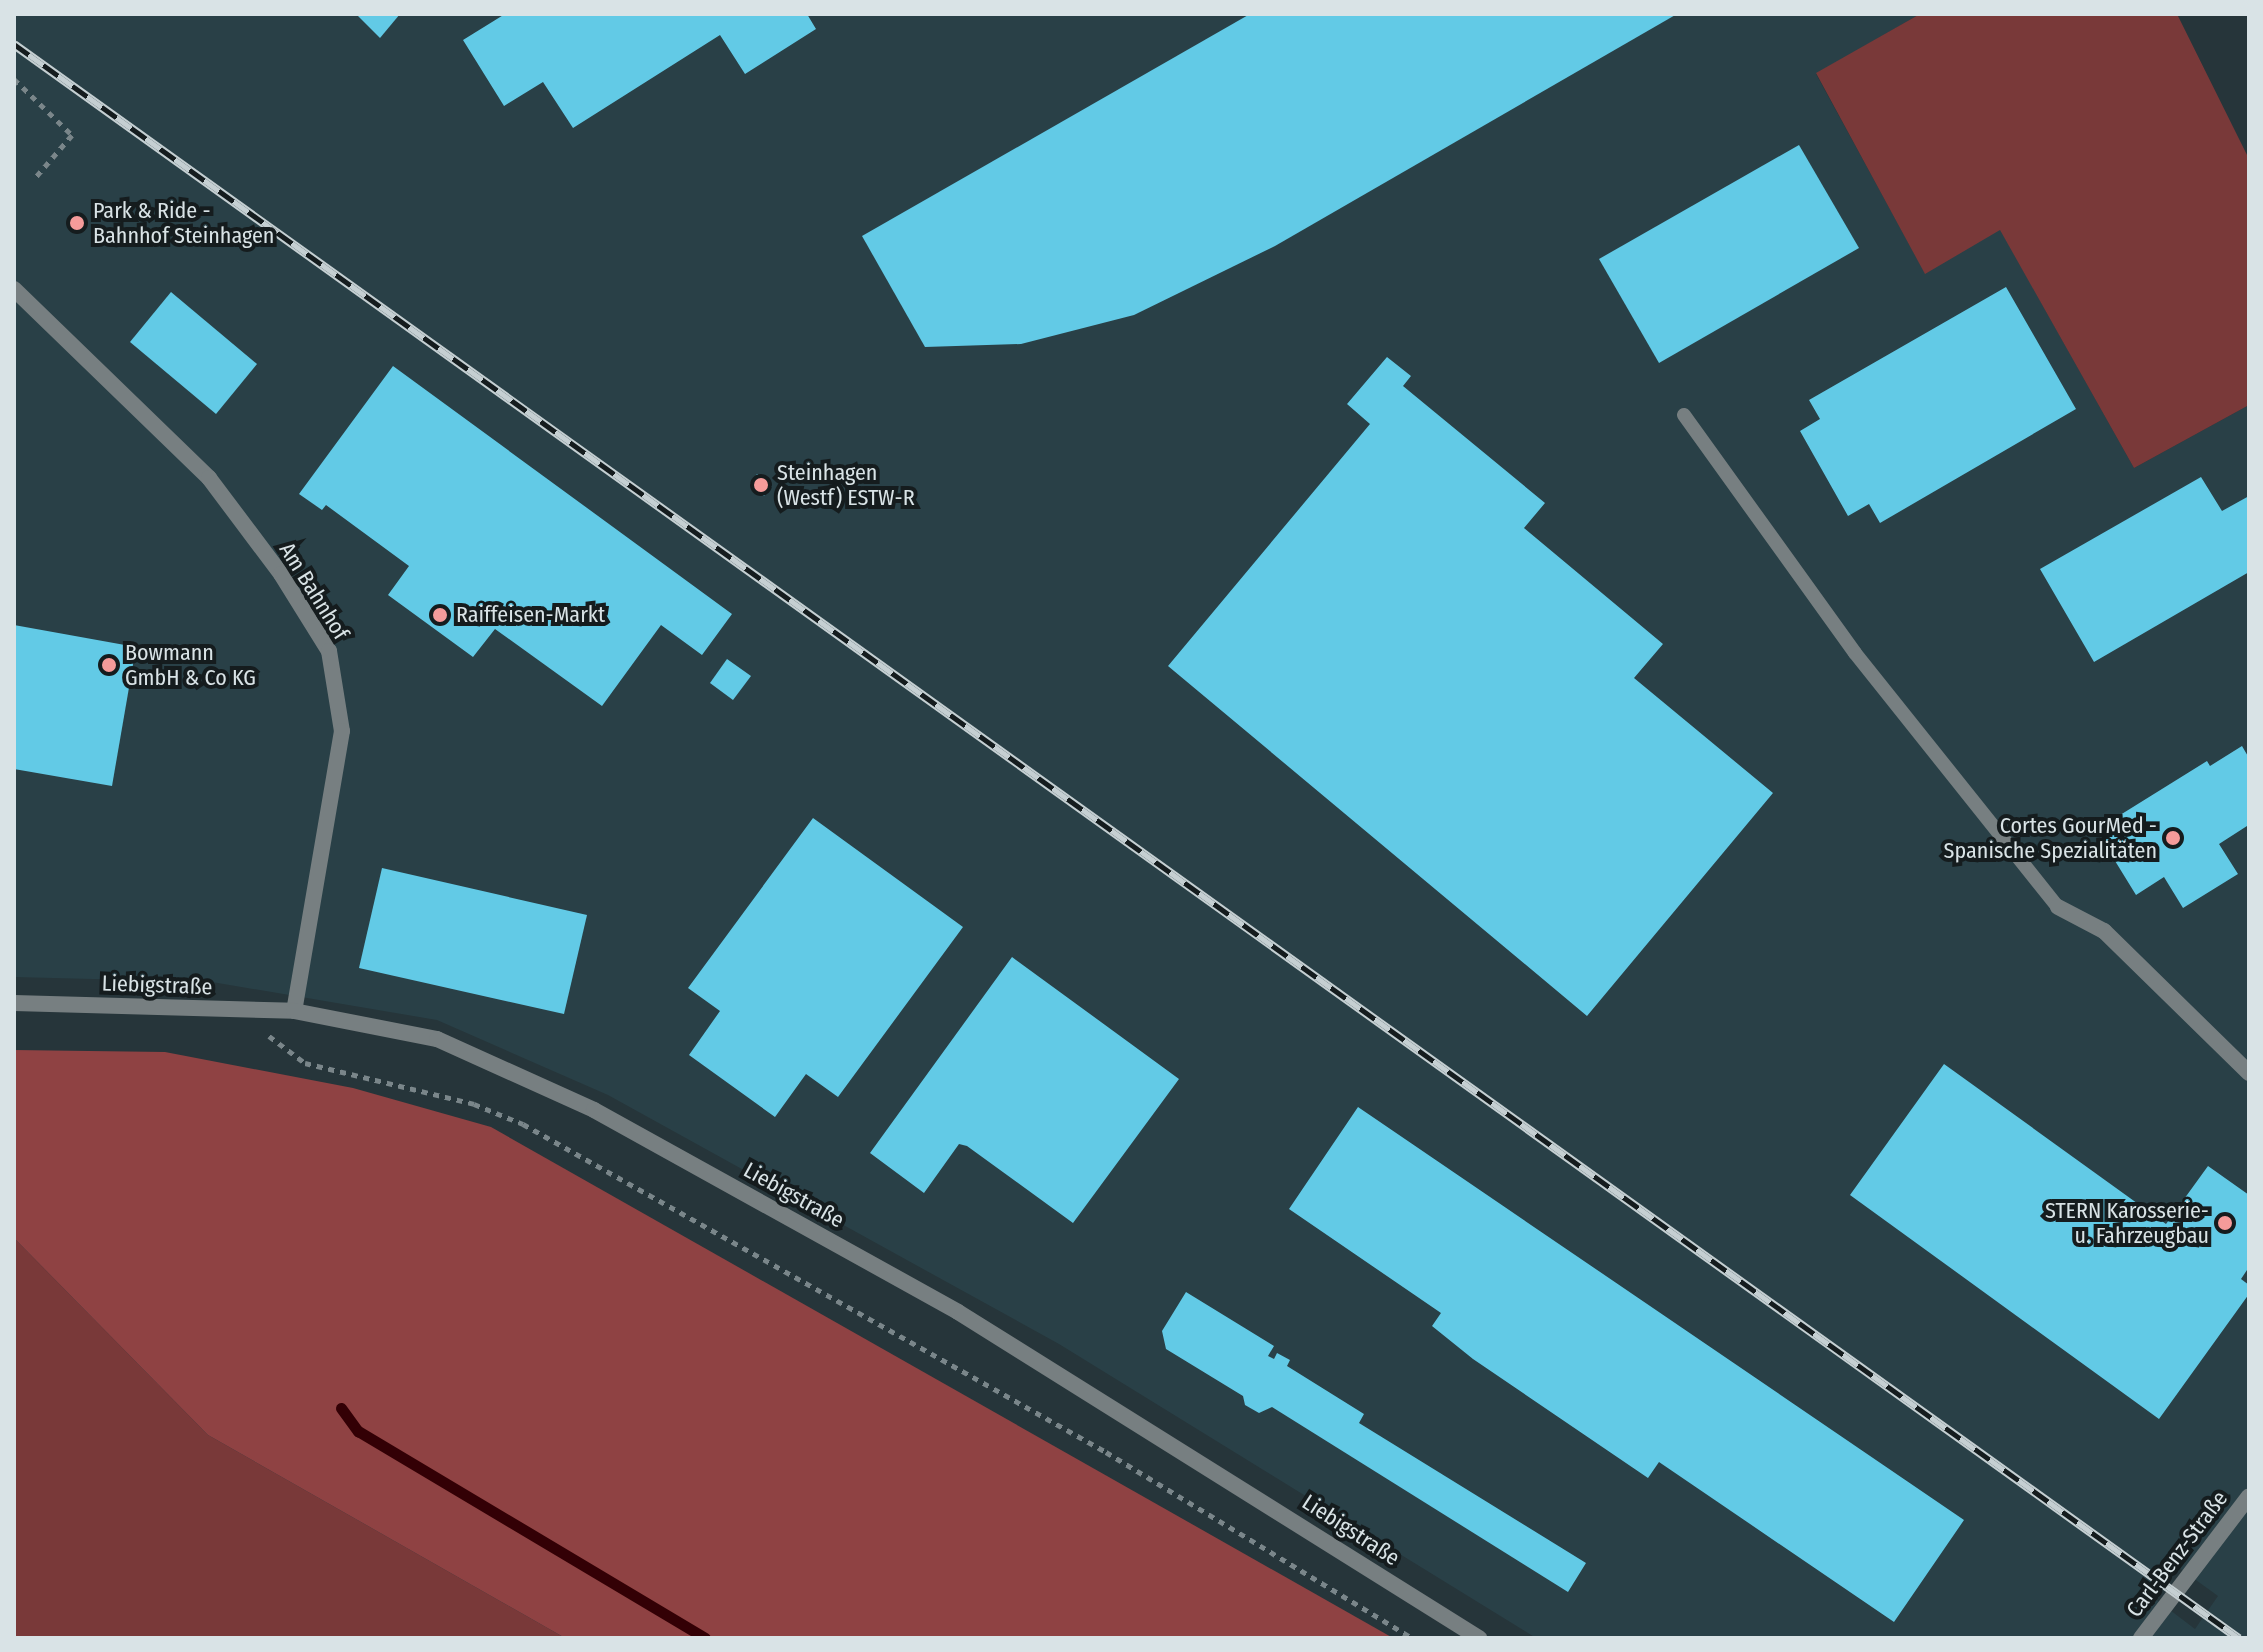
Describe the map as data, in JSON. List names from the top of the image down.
{
  "streets": {
    "street": ["Am Bahnhof", "Liebigstraße", "Carl-Benz-Straße"]
  },
  "crossings": [
    ["Am Bahnhof", "Liebigstraße"]
  ],
  "places": [
    "Park & Ride - Bahnhof Steinhagen",
    "Steinhagen (Westf) ESTW-R",
    "Raiffeisen-Markt",
    "Bowmann GmbH & Co KG",
    "Cortes GourMed - Spanische Spezialitäten",
    "STERN Karosserie- u. Fahrzeugbau"
  ]
}
